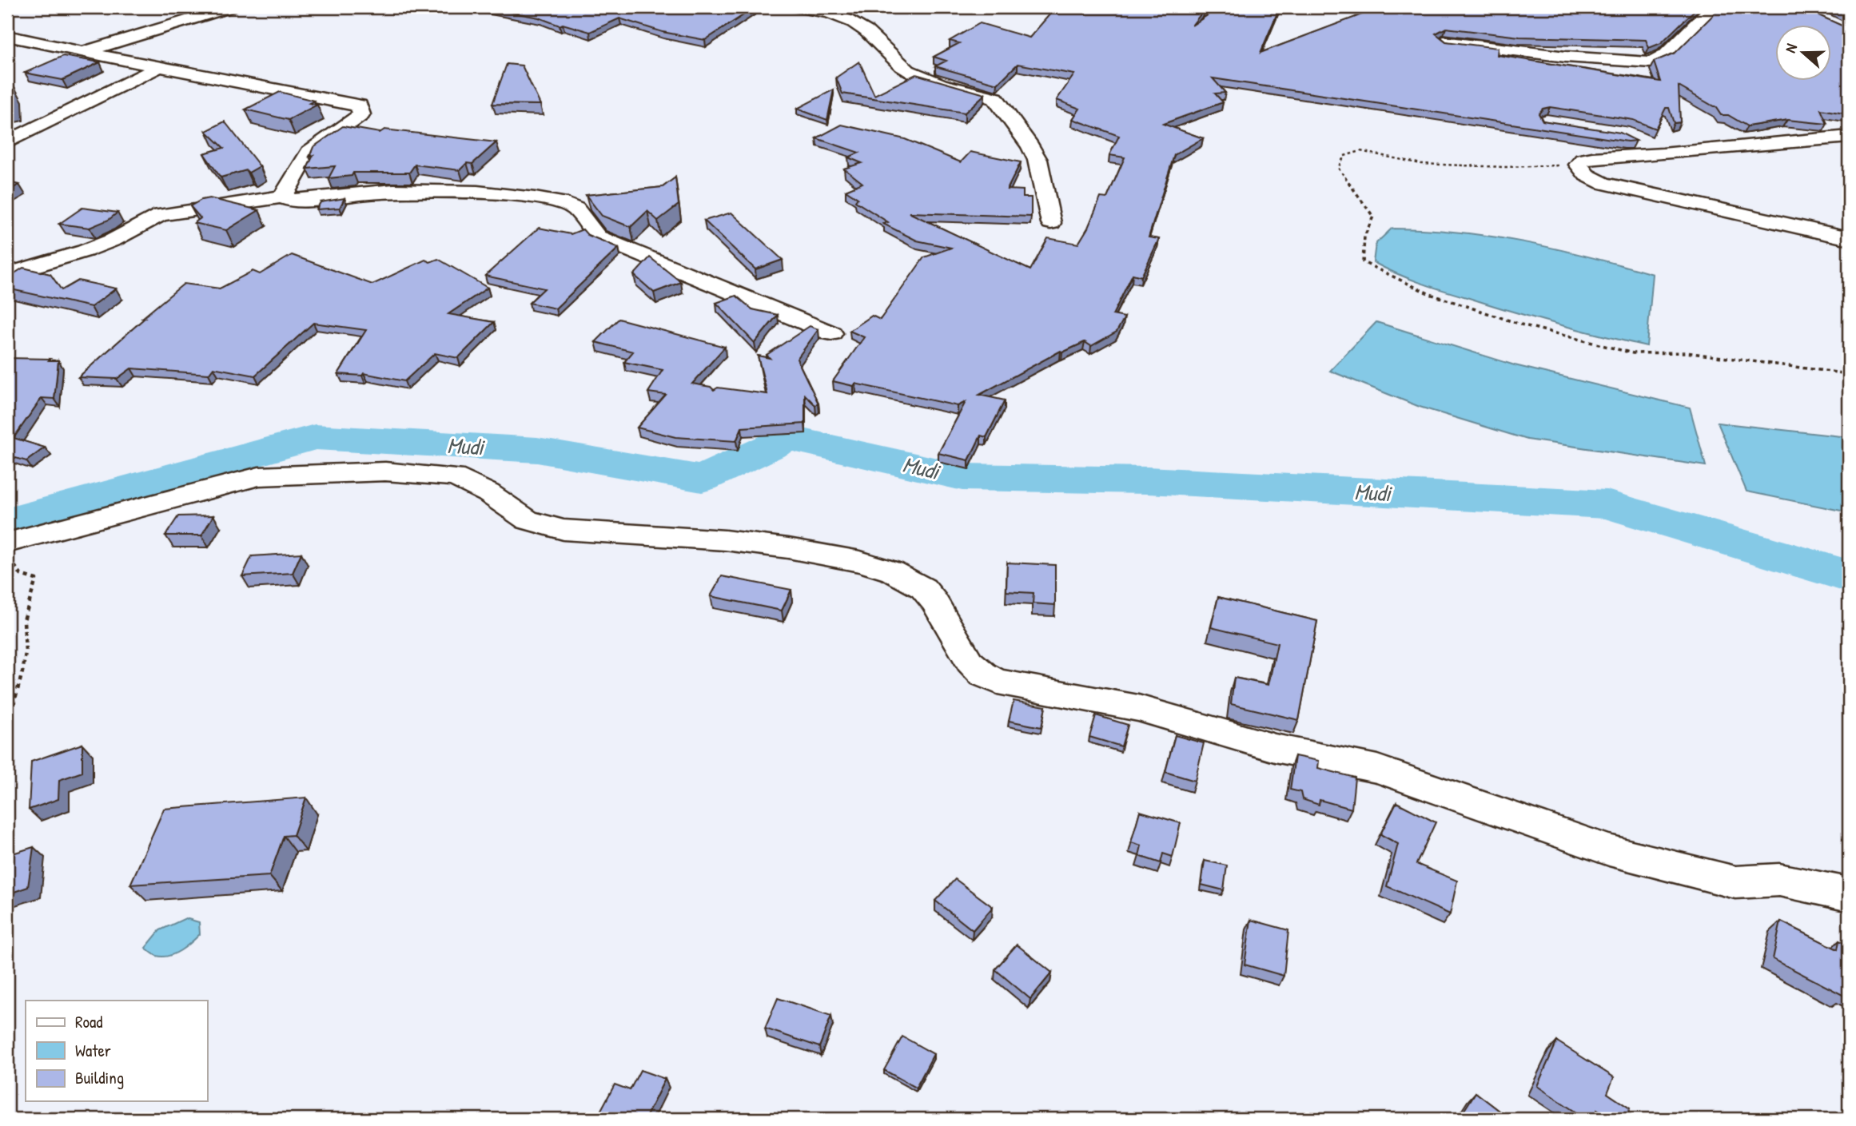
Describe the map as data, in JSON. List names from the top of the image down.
{
  "water": ["Mudi"],
  "legend": ["Road", "Water", "Building"],
  "north": "left"
}
